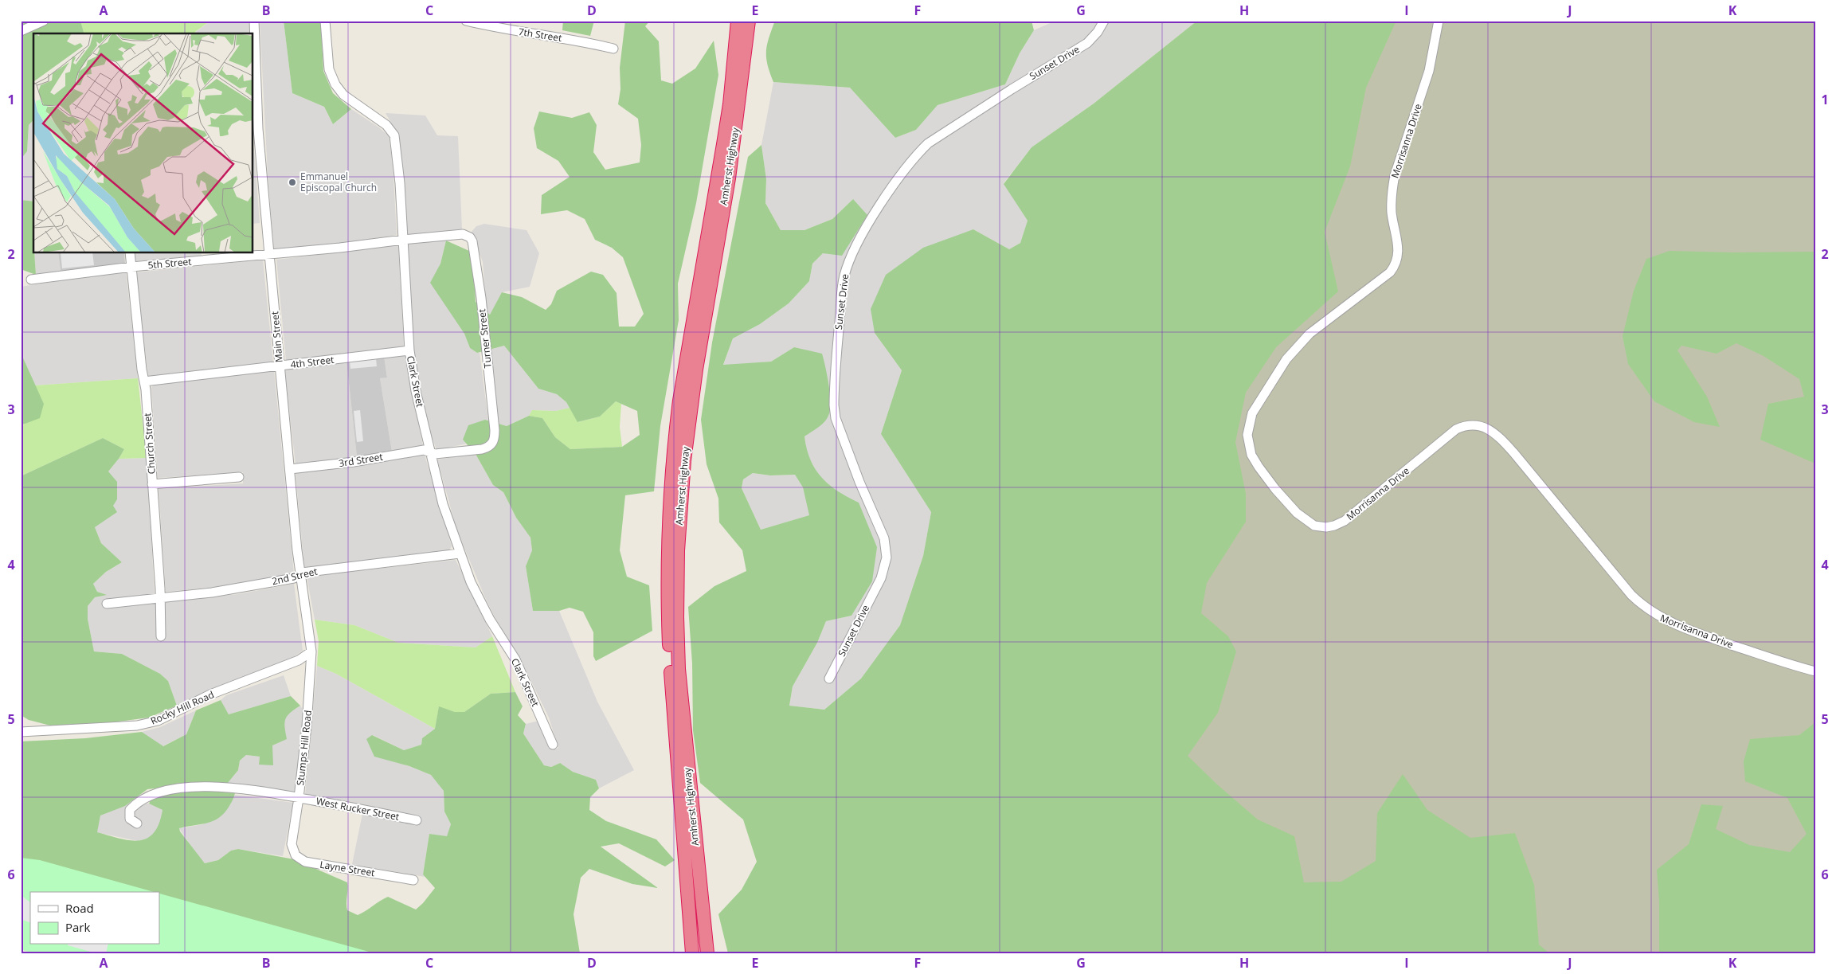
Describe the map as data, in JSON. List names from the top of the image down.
{
  "streets": {
    "highway": ["Amherst Highway"],
    "street": [
      "7th Street",
      "Sunset Drive",
      "Morrisanna Drive",
      "5th Street",
      "Main Street",
      "Turner Street",
      "4th Street",
      "Clark Street",
      "Church Street",
      "3rd Street",
      "2nd Street",
      "Rocky Hill Road",
      "Stumps Hill Road",
      "West Rucker Street",
      "Layne Street"
    ]
  },
  "crossings": [
    ["5th Street", "Main Street"],
    ["5th Street", "Turner Street"],
    ["5th Street", "Clark Street"],
    ["5th Street", "Church Street"],
    ["Main Street", "4th Street"],
    ["Main Street", "3rd Street"],
    ["Main Street", "2nd Street"],
    ["Main Street", "Rocky Hill Road"],
    ["Main Street", "Stumps Hill Road"],
    ["Turner Street", "Clark Street"],
    ["Turner Street", "3rd Street"],
    ["4th Street", "Clark Street"],
    ["4th Street", "Church Street"],
    ["Clark Street", "3rd Street"],
    ["Clark Street", "2nd Street"],
    ["Church Street", "2nd Street"],
    ["Rocky Hill Road", "Stumps Hill Road"],
    ["Stumps Hill Road", "West Rucker Street"],
    ["Stumps Hill Road", "Layne Street"]
  ],
  "places": ["Emmanuel Episcopal Church"],
  "legend": ["Road", "Park"],
  "grid": {
    "columns": [
      "A",
      "B",
      "C",
      "D",
      "E",
      "F",
      "G",
      "H",
      "I",
      "J",
      "K"
    ],
    "rows": [
      "1",
      "2",
      "3",
      "4",
      "5",
      "6"
    ]
  }
}
